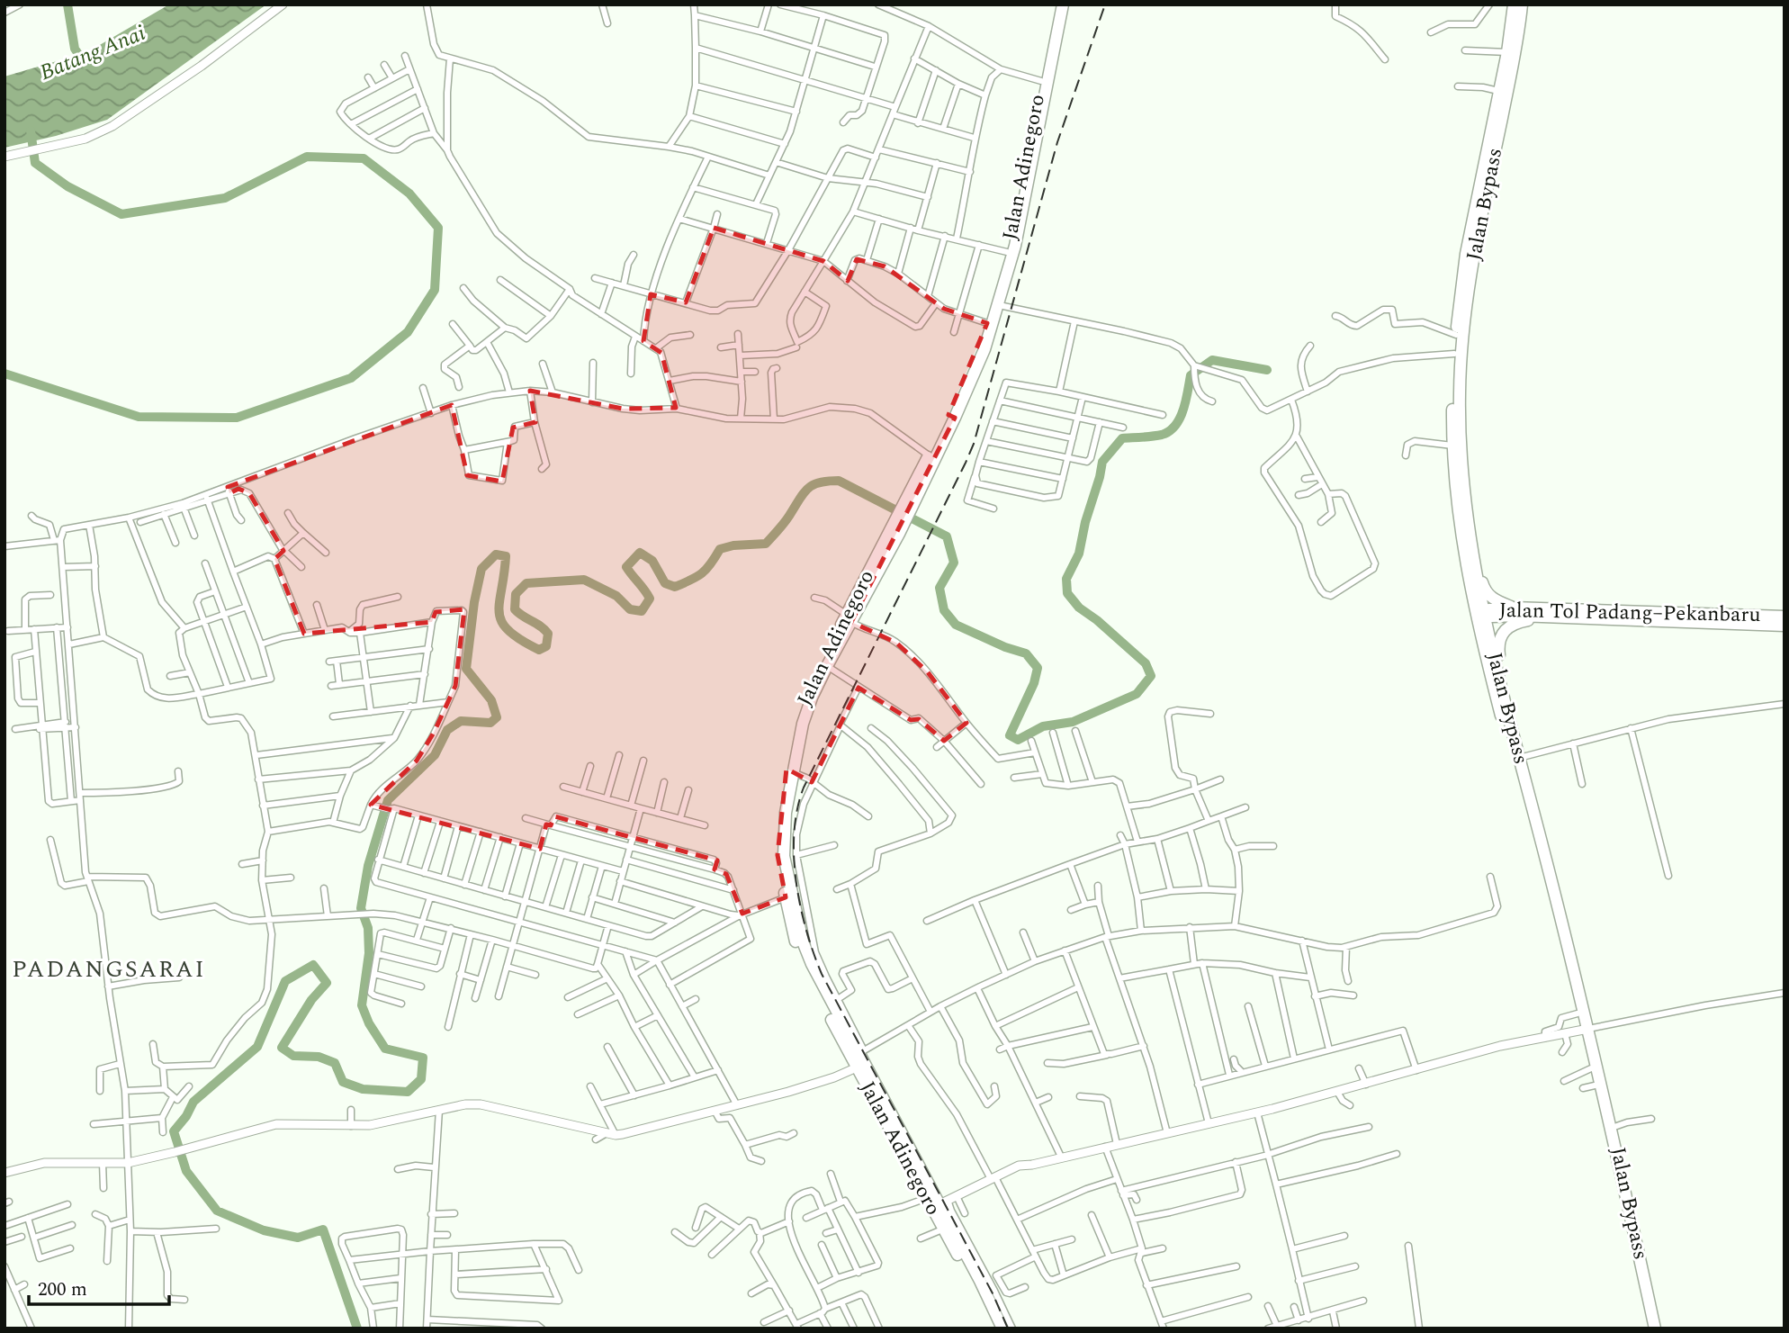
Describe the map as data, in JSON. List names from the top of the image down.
{
  "streets": {
    "highway": ["Jalan Adinegoro", "Jalan Bypass", "Jalan Tol Padang–Pekanbaru"]
  },
  "crossings": [
    ["Jalan Bypass", "Jalan Tol Padang–Pekanbaru"]
  ],
  "districts": ["PADANGSARAI"],
  "water": ["Batang Anai"],
  "scale_bar": "200 m"
}
